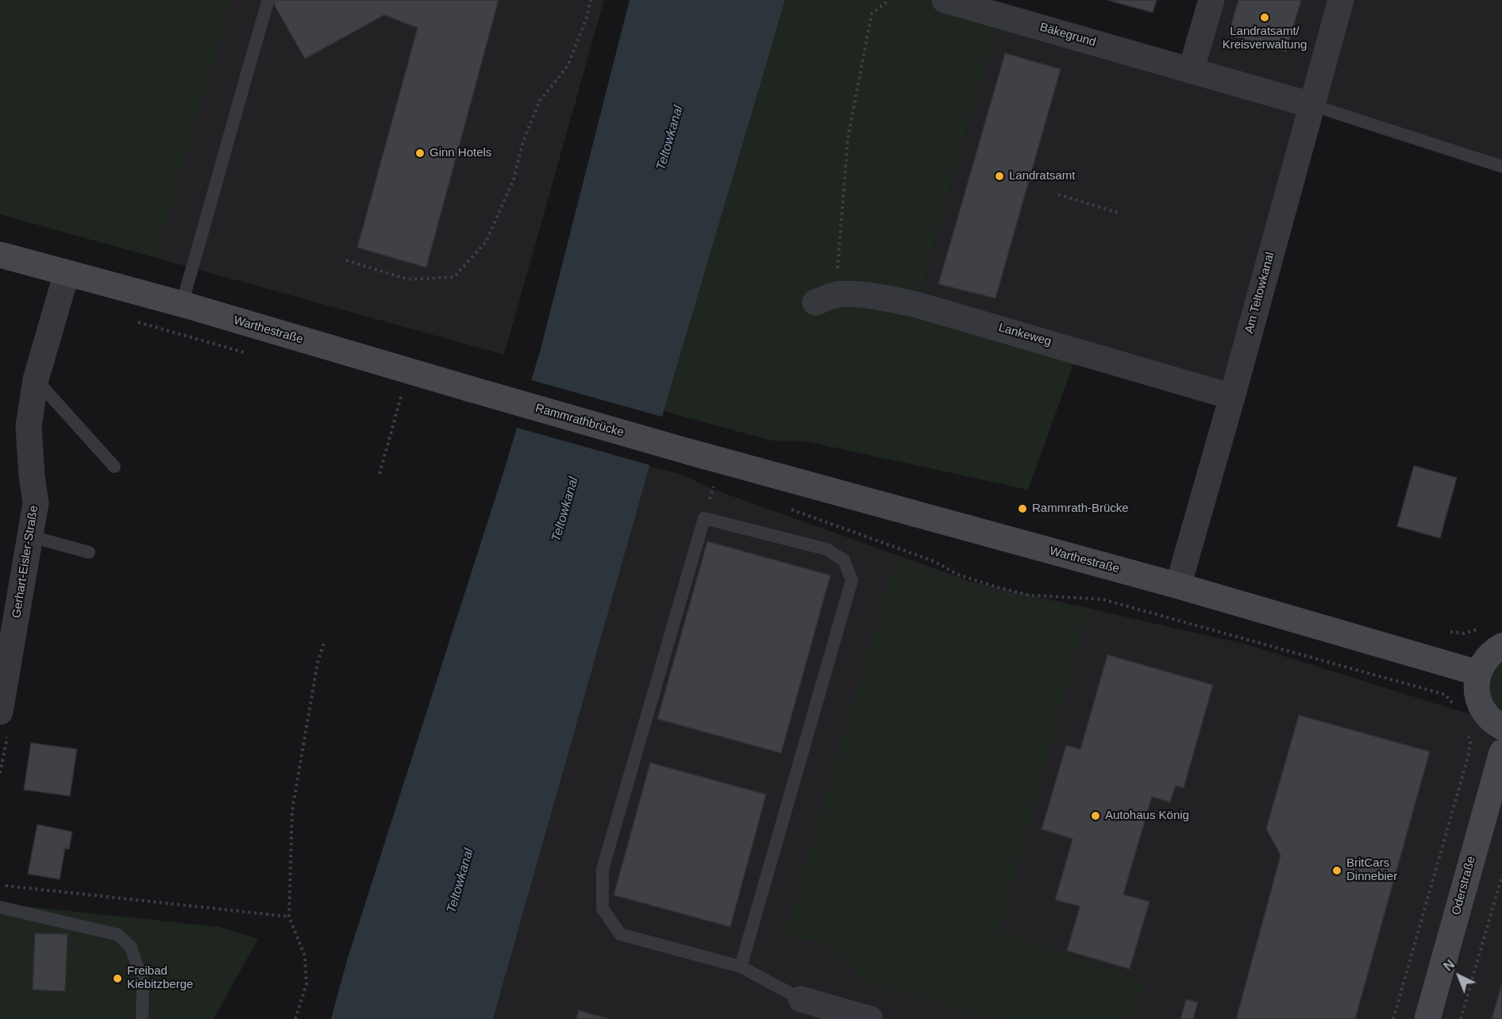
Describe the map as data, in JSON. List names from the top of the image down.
{
  "streets": {
    "street": [
      "Bäkegrund",
      "Am Teltowkanal",
      "Warthestraße",
      "Lankeweg",
      "Rammrathbrücke",
      "Gerhart-Eisler-Straße",
      "Oderstraße"
    ]
  },
  "crossings": [
    ["Bäkegrund", "Am Teltowkanal"],
    ["Am Teltowkanal", "Warthestraße"],
    ["Am Teltowkanal", "Lankeweg"],
    ["Warthestraße", "Rammrathbrücke"],
    ["Warthestraße", "Gerhart-Eisler-Straße"]
  ],
  "water": ["Teltowkanal"],
  "places": [
    "Landratsamt/ Kreisverwaltung",
    "Ginn Hotels",
    "Landratsamt",
    "Rammrath-Brücke",
    "Autohaus König",
    "BritCars Dinnebier",
    "Freibad Kiebitzberge"
  ],
  "north": "top left"
}
